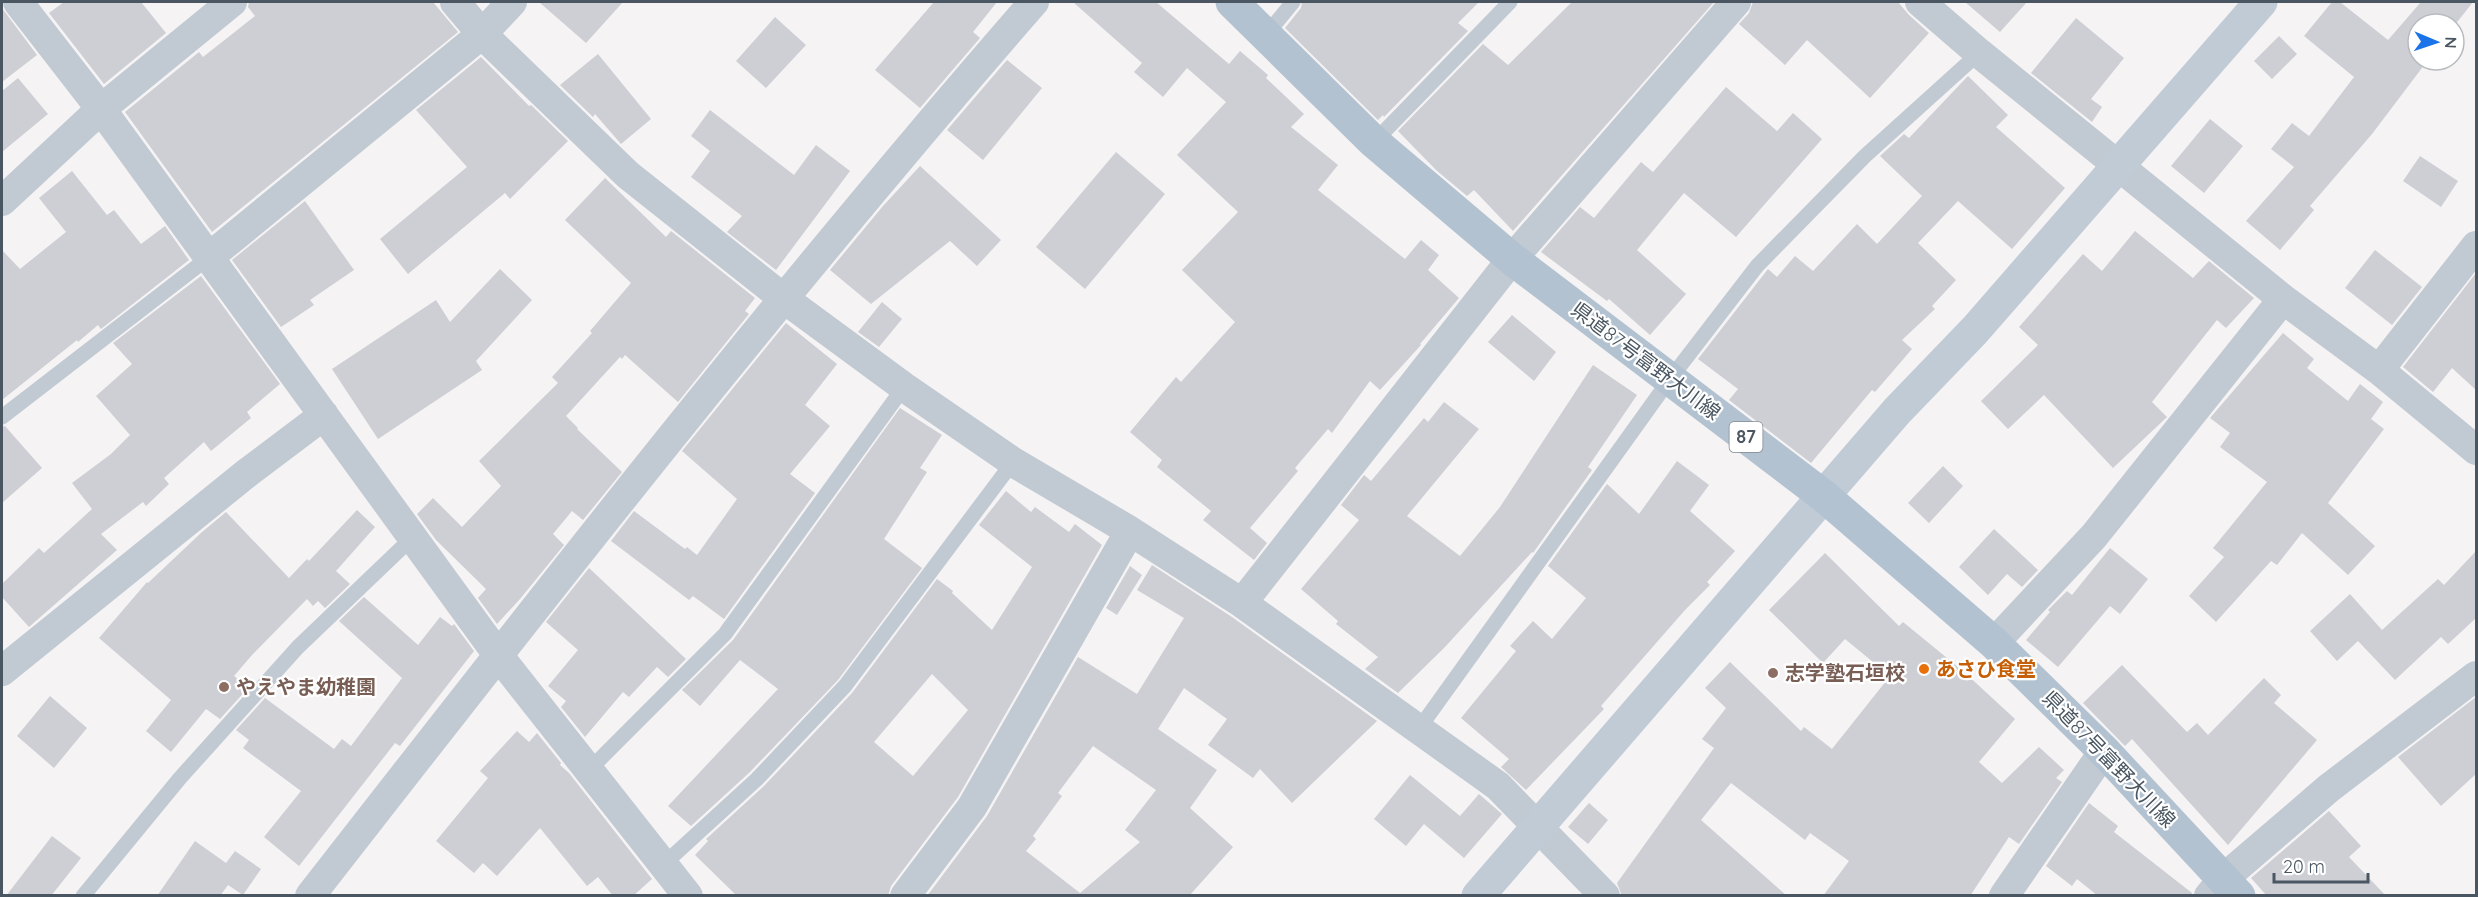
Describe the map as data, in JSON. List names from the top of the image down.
{
  "streets": {
    "main road": ["県道87号富野大川線", "87"]
  },
  "places": ["あさひ食堂", "志学塾石垣校", "やえやま幼稚園"],
  "scale_bar": "20 m",
  "north": "right"
}
